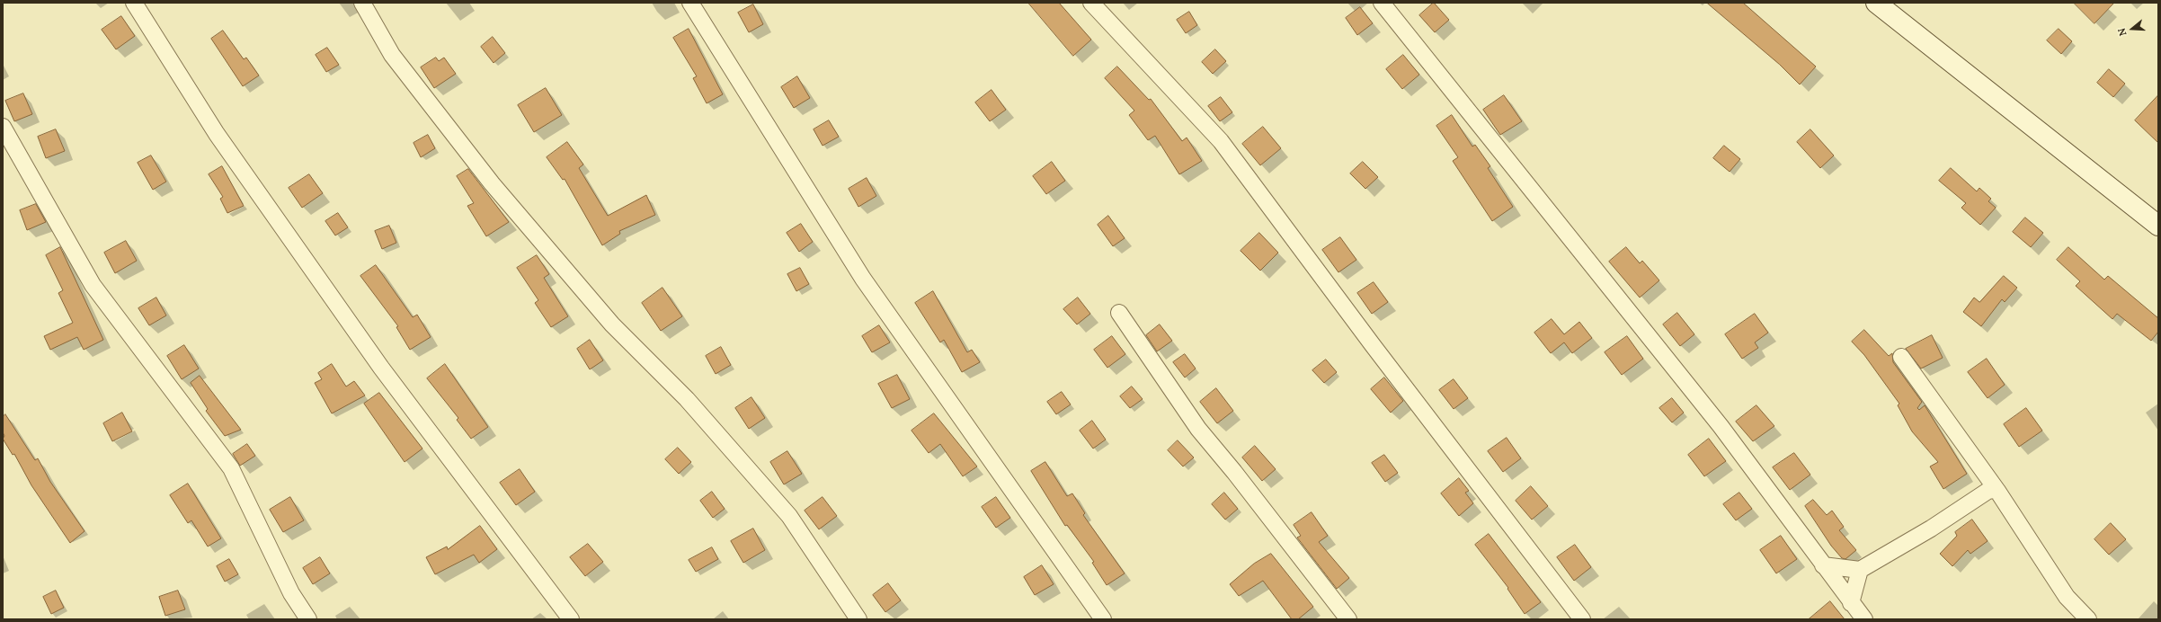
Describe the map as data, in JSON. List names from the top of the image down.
{
  "north": "left"
}
